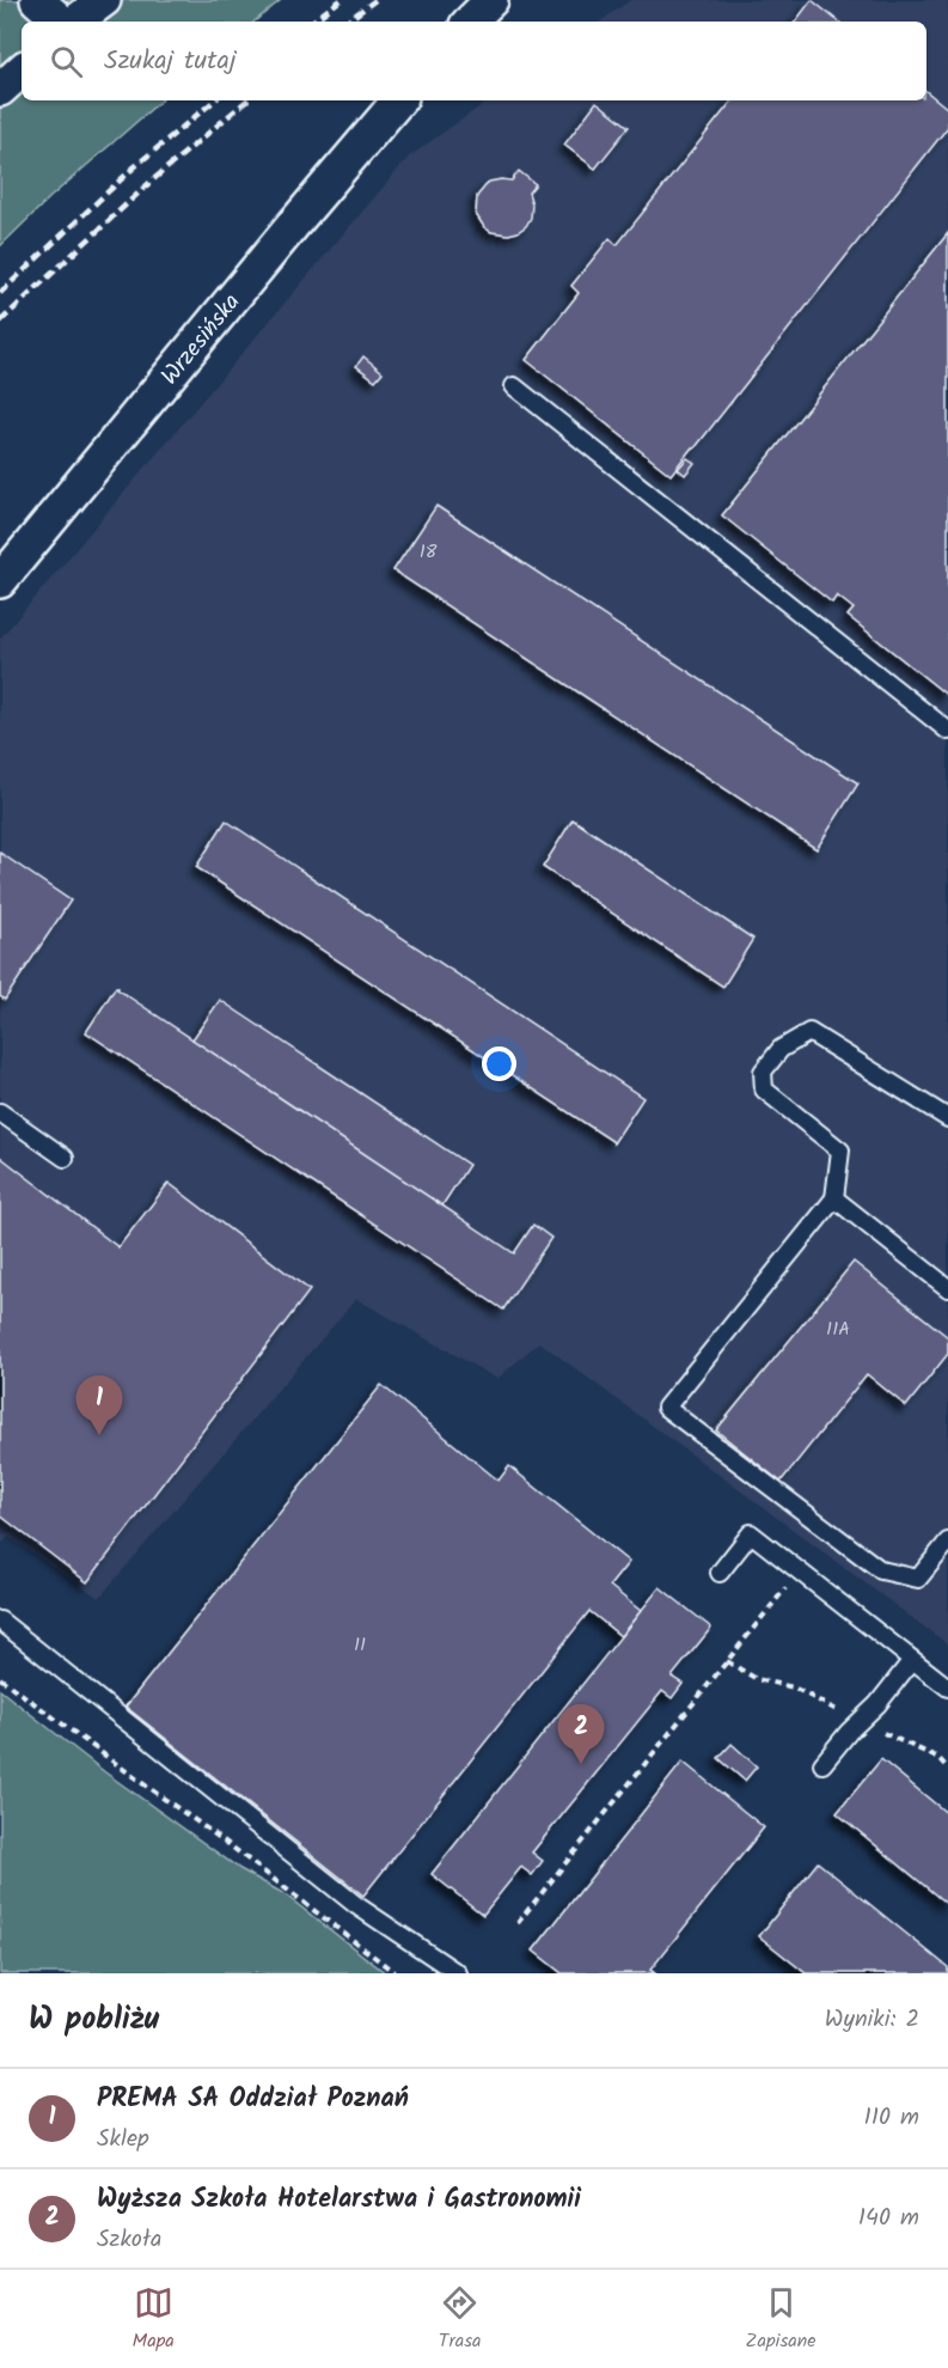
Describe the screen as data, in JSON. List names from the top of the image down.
{
  "streets": {
    "street": ["Wrzesińska"]
  },
  "house_numbers": ["18", "11A", "11"],
  "page": {
    "search": "Szukaj tutaj",
    "pins": ["1", "2"],
    "heading": ["W pobliżu", "Wyniki: 2"],
    "list": [
      {
        "mark": "1",
        "name": "PREMA SA Oddział Poznań",
        "note": "Sklep",
        "value": "110 m"
      },
      {
        "mark": "2",
        "name": "Wyższa Szkoła Hotelarstwa i Gastronomii",
        "note": "Szkoła",
        "value": "140 m"
      }
    ],
    "nav": ["Mapa", "Trasa", "Zapisane"]
  }
}
